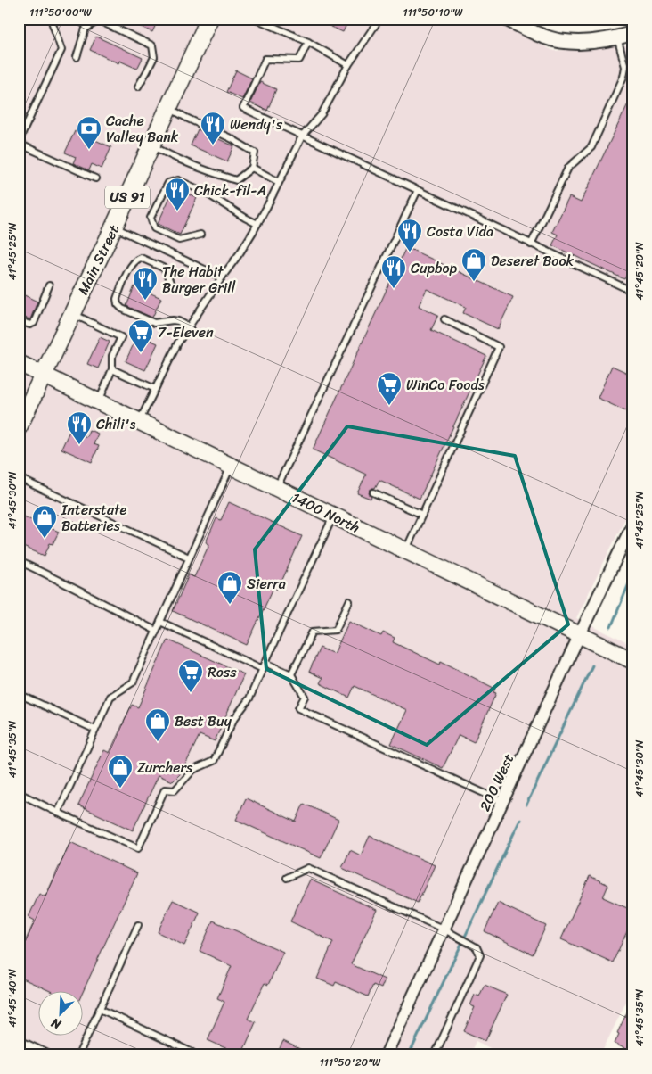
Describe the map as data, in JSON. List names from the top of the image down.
{
  "streets": {
    "main road": ["US 91", "Main Street", "1400 North"],
    "street": ["200 West"]
  },
  "crossings": [
    ["Main Street", "1400 North"],
    ["1400 North", "200 West"]
  ],
  "places": {
    "restaurant": [
      "Wendy's",
      "Chick-fil-A",
      "Costa Vida",
      "Cupbop",
      "The Habit Burger Grill",
      "Chili's"
    ],
    "bank": ["Cache Valley Bank"],
    "shop": [
      "Deseret Book",
      "Interstate Batteries",
      "Sierra",
      "Best Buy",
      "Zurchers"
    ],
    "supermarket": ["7-Eleven", "WinCo Foods", "Ross"]
  },
  "north": "bottom left",
  "coordinates": [
    "111°50'00\"W",
    "111°50'10\"W",
    "41°45'25\"N",
    "41°45'20\"N",
    "41°45'30\"N",
    "41°45'35\"N",
    "41°45'40\"N",
    "111°50'20\"W"
  ]
}
